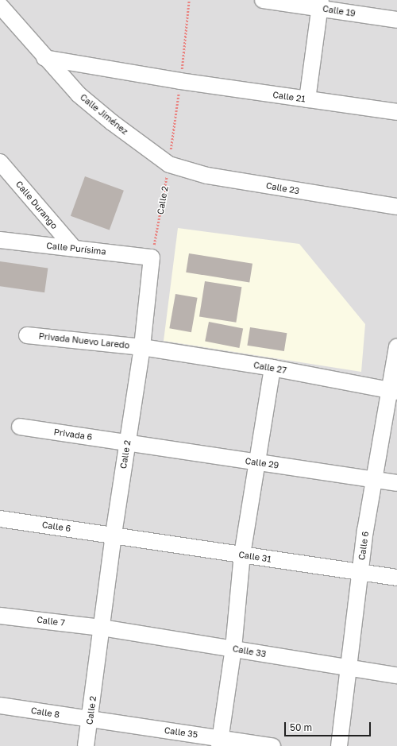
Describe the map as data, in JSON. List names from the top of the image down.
{
  "streets": {
    "street": [
      "Calle 19",
      "Calle 21",
      "Calle Jiménez",
      "Calle 23",
      "Calle 2",
      "Calle Durango",
      "Calle Purísima",
      "Privada Nuevo Laredo",
      "Calle 27",
      "Privada 6",
      "Calle 29",
      "Calle 6",
      "Calle 31",
      "Calle 7",
      "Calle 33",
      "Calle 8",
      "Calle 35"
    ]
  },
  "crossings": [
    ["Calle 21", "Calle Jiménez"],
    ["Calle Jiménez", "Calle 23"],
    ["Calle Jiménez", "Calle 2"],
    ["Calle 23", "Calle 2"],
    ["Calle 2", "Calle Purísima"],
    ["Calle 2", "Privada Nuevo Laredo"],
    ["Calle 2", "Calle 27"],
    ["Calle 2", "Privada 6"],
    ["Calle 2", "Calle 29"],
    ["Calle 2", "Calle 6"],
    ["Calle 2", "Calle 31"],
    ["Calle 2", "Calle 7"],
    ["Calle 2", "Calle 33"],
    ["Calle 2", "Calle 8"],
    ["Calle 2", "Calle 35"],
    ["Calle Durango", "Calle Purísima"],
    ["Privada Nuevo Laredo", "Calle 27"],
    ["Calle 27", "Calle 6"],
    ["Privada 6", "Calle 29"],
    ["Calle 29", "Calle 6"],
    ["Calle 6", "Calle 31"],
    ["Calle 6", "Calle 33"],
    ["Calle 7", "Calle 33"],
    ["Calle 8", "Calle 35"]
  ],
  "scale_bar": "50 m"
}
